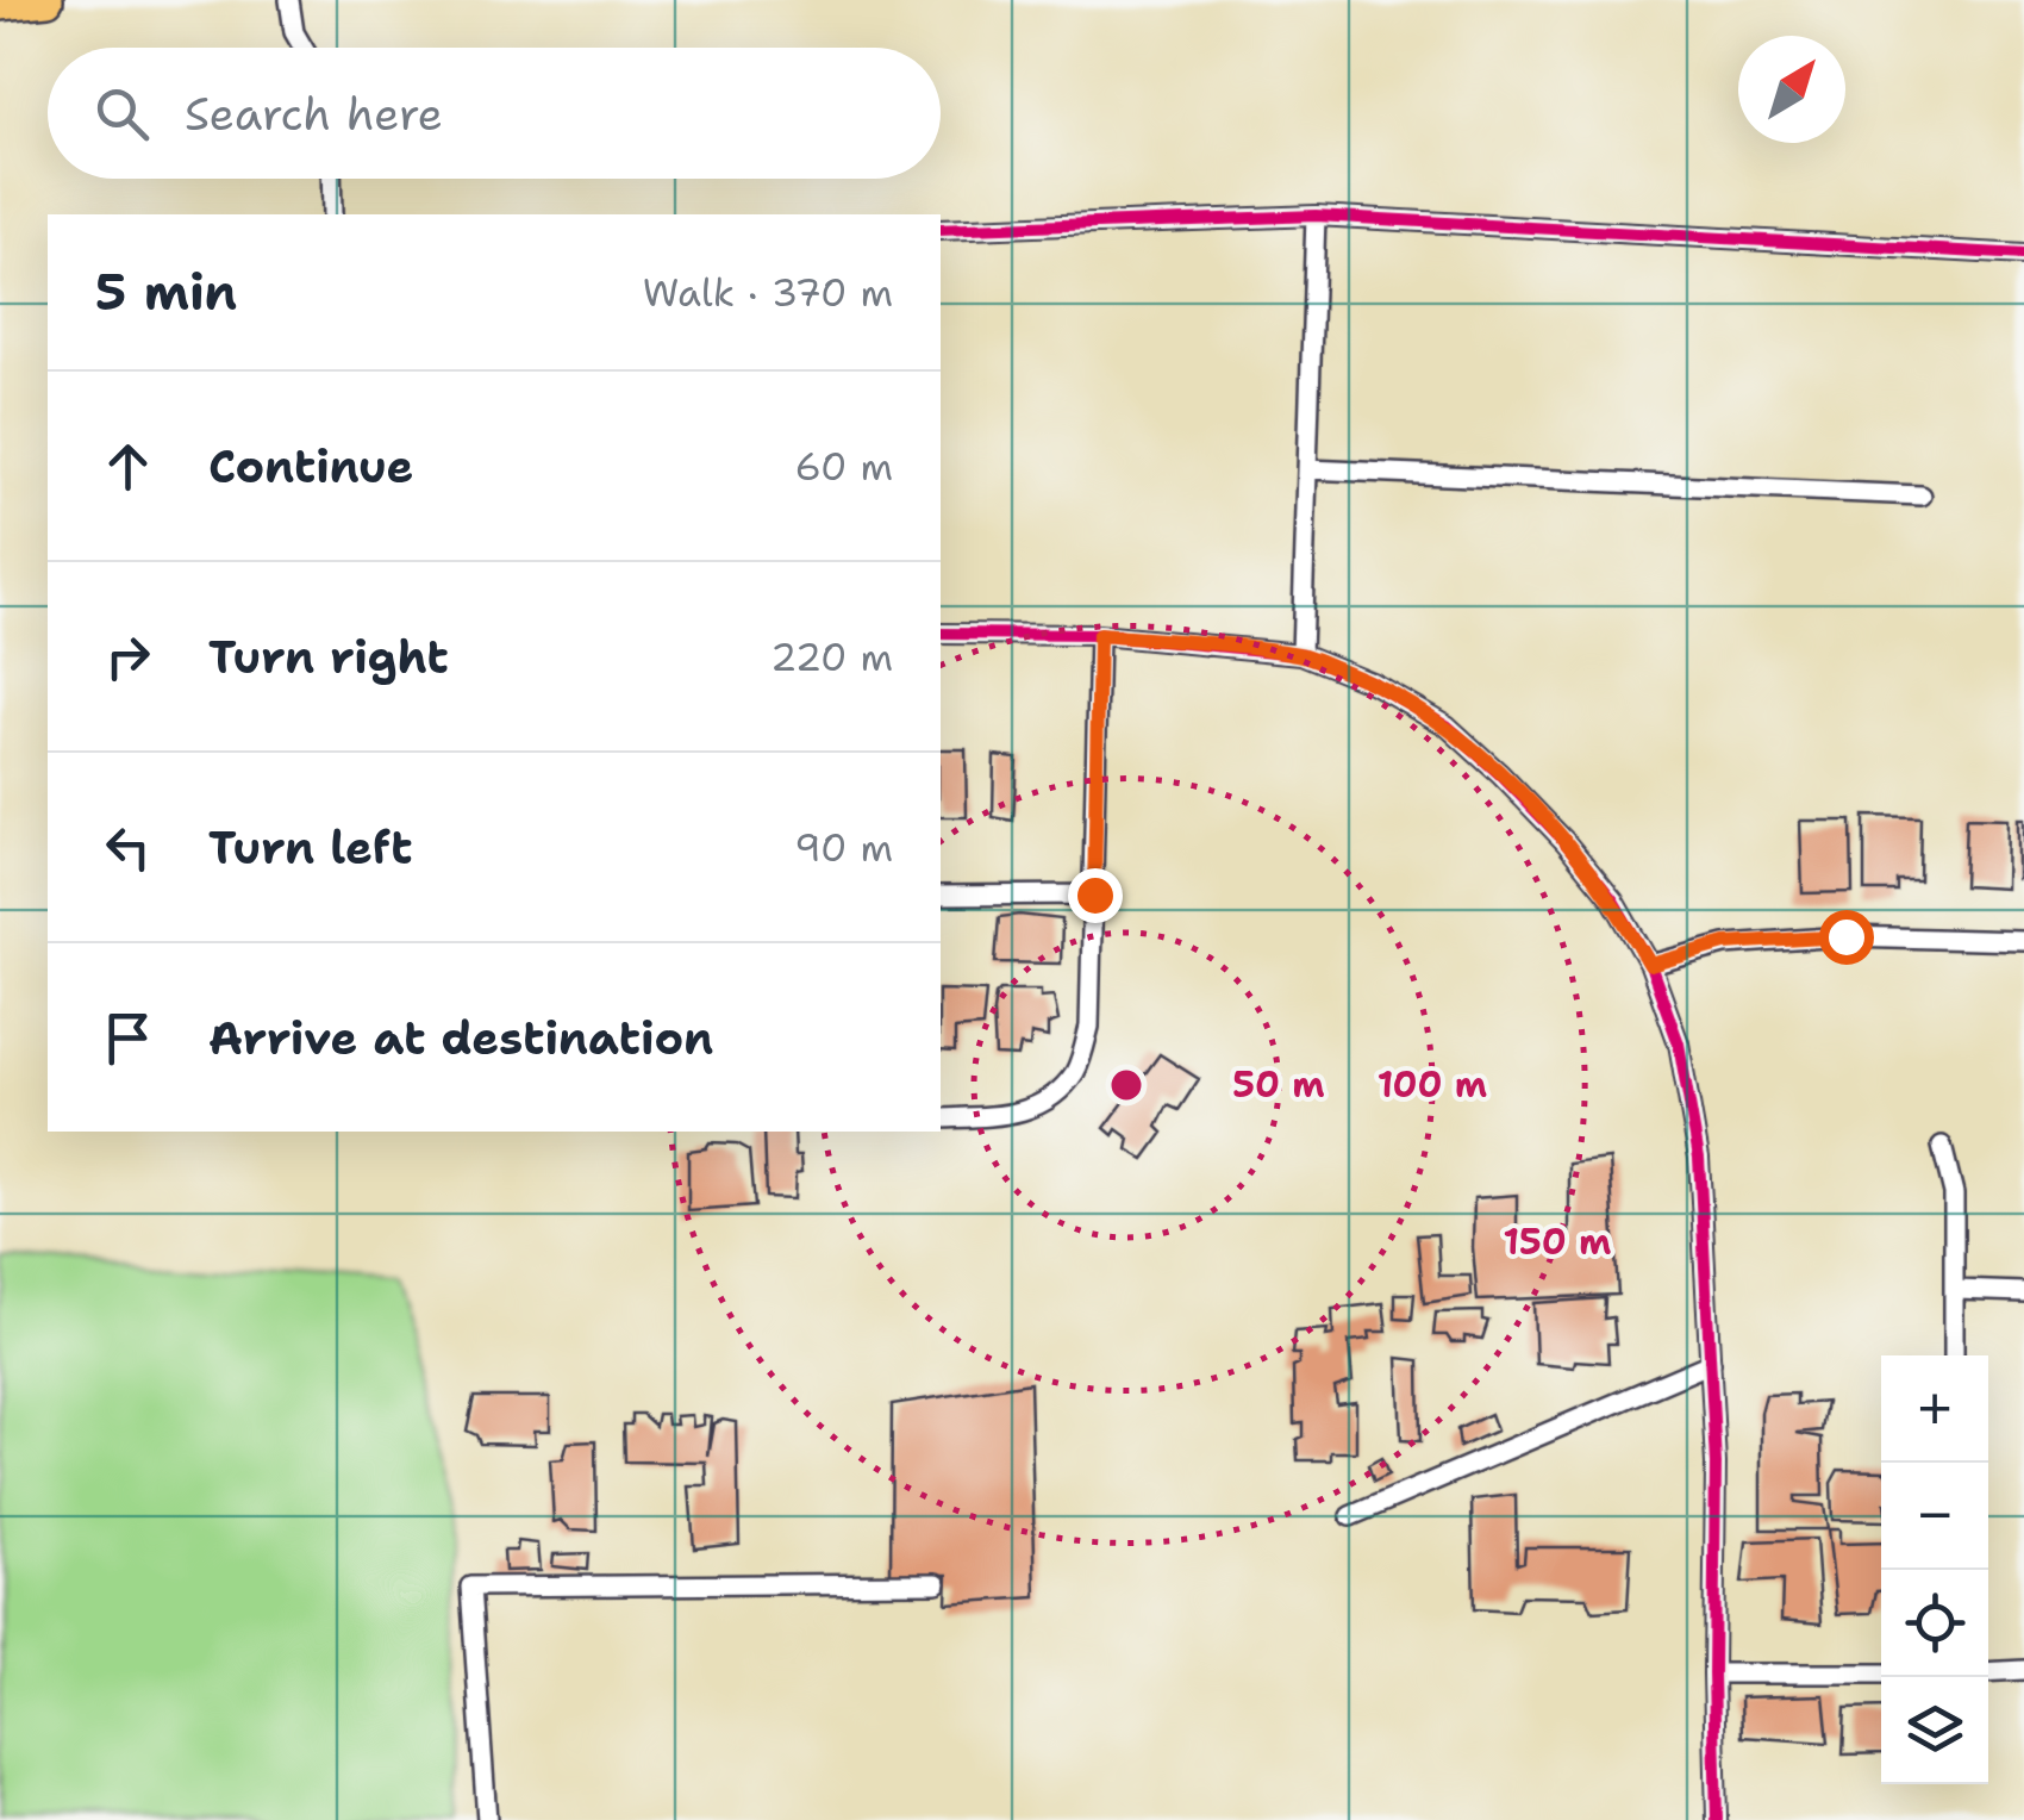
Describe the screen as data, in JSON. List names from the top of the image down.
{
  "north": "top right",
  "page": {
    "search": "Search here",
    "heading": ["5 min", "Walk · 370 m"],
    "list": [
      ["Continue", "60 m"],
      ["Turn right", "220 m"],
      ["Turn left", "90 m"],
      "Arrive at destination"
    ],
    "map_buttons": ["+", "−"]
  },
  "rings": ["50 m", "100 m", "150 m"]
}
